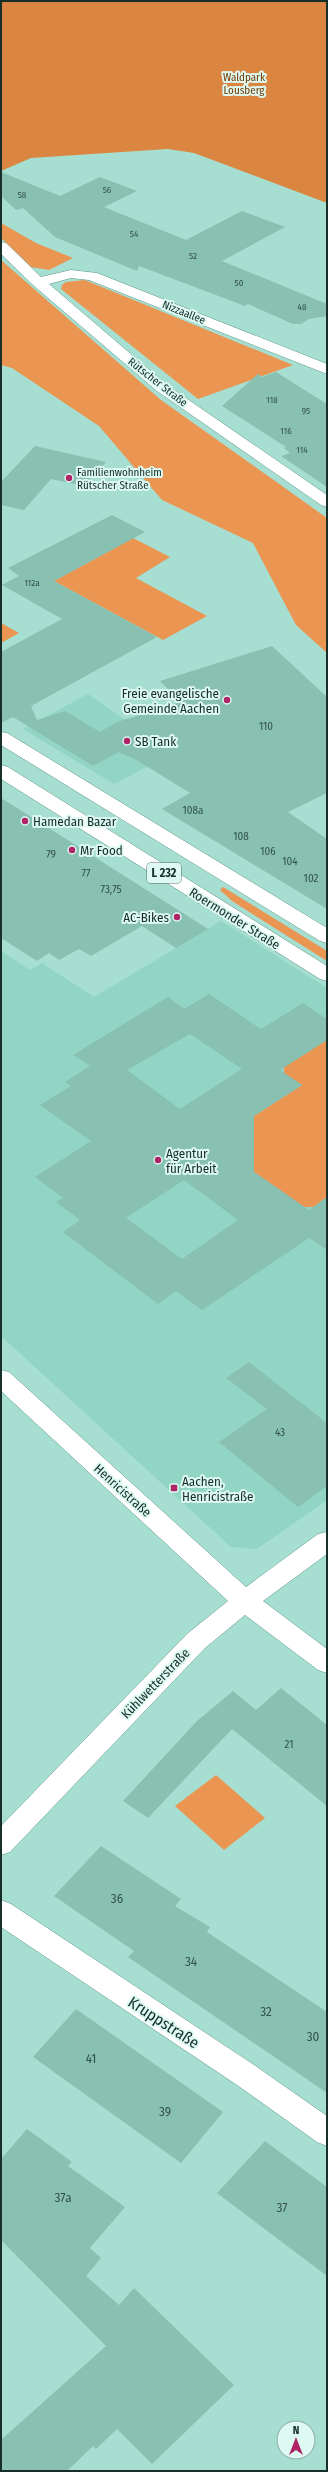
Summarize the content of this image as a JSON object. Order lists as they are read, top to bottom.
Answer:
{
  "streets": {
    "street": [
      "Nizzaallee",
      "Rütscher Straße",
      "L 232",
      "Roermonder Straße",
      "Henricistraße",
      "Kühlwetterstraße",
      "Kruppstraße"
    ]
  },
  "crossings": [
    ["Nizzaallee", "Rütscher Straße"],
    ["Henricistraße", "Kühlwetterstraße"]
  ],
  "parks": ["Waldpark Lousberg"],
  "places": {
    "other": [
      "Familienwohnheim Rütscher Straße",
      "Freie evangelische Gemeinde Aachen",
      "SB Tank",
      "Hamedan Bazar",
      "Mr Food",
      "AC-Bikes",
      "Agentur für Arbeit"
    ],
    "transit": ["Aachen, Henricistraße"]
  },
  "house_numbers": [
    "56",
    "58",
    "54",
    "52",
    "50",
    "48",
    "118",
    "95",
    "116",
    "114",
    "112a",
    "110",
    "108a",
    "108",
    "106",
    "79",
    "104",
    "77",
    "102",
    "73,75",
    "43",
    "21",
    "36",
    "34",
    "32",
    "30",
    "41",
    "39",
    "37a",
    "37"
  ],
  "north": "top"
}
